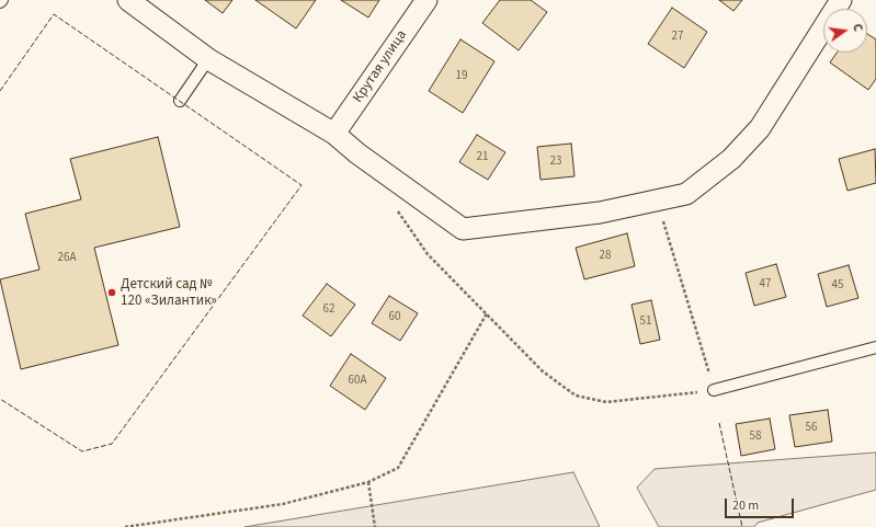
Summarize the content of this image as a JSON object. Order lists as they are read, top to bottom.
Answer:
{
  "streets": {
    "street": ["Крутая улица"]
  },
  "places": ["Детский сад № 120 «Зилантик»"],
  "house_numbers": [
    "27",
    "19",
    "21",
    "23",
    "28",
    "26А",
    "47",
    "45",
    "62",
    "60",
    "51",
    "60А",
    "56",
    "58"
  ],
  "scale_bar": "20 m",
  "north": "right"
}
